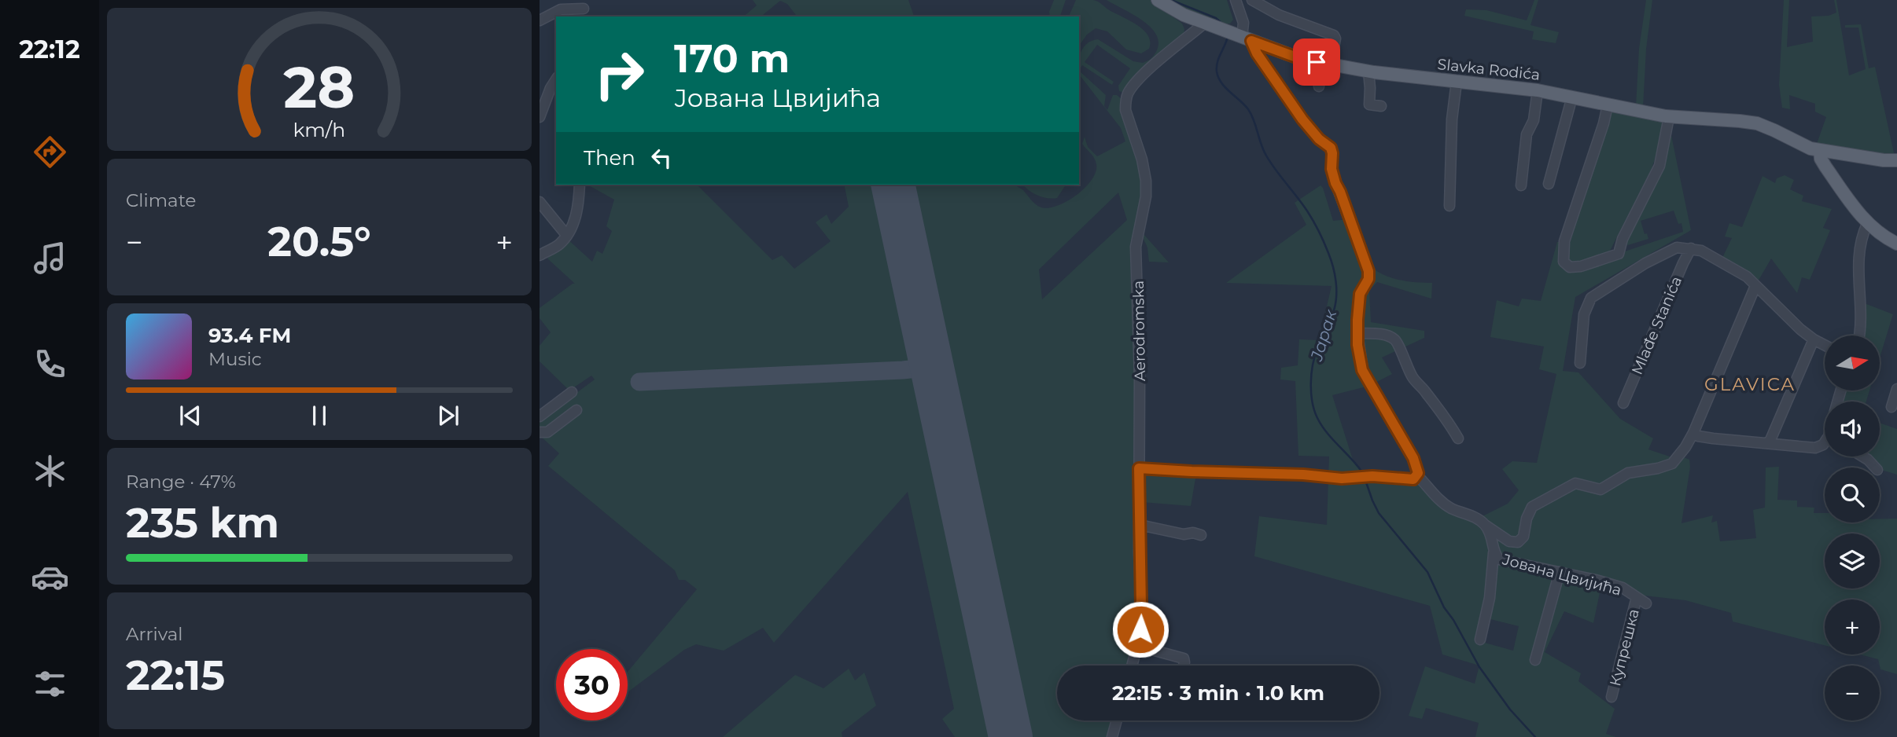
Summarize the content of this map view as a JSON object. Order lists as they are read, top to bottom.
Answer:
{
  "streets": {
    "main road": ["Slavka Rodića"],
    "street": [
      "Mlađe Stanića",
      "Aerodromska",
      "Јована Цвијића",
      "Купрешка"
    ]
  },
  "crossings": [
    ["Slavka Rodića", "Aerodromska"],
    ["Јована Цвијића", "Купрешка"]
  ],
  "districts": ["GLAVICA"],
  "water": ["Јарак"],
  "north": "right",
  "page": {
    "tabs": "22:12",
    "turn": ["170 m", "Јована Цвијића"],
    "then": "Then",
    "tile": [
      "Climate",
      ["Range · 47%", "235 km"],
      ["Arrival", "22:15"]
    ],
    "heat": ["−", "20.5°", "+"],
    "song": ["93.4 FM", "Music"],
    "map_buttons": ["+", "−"],
    "limit": "30",
    "trip": "22:15 · 3 min · 1.0 km",
    "gauge": ["28", "km/h"]
  }
}
